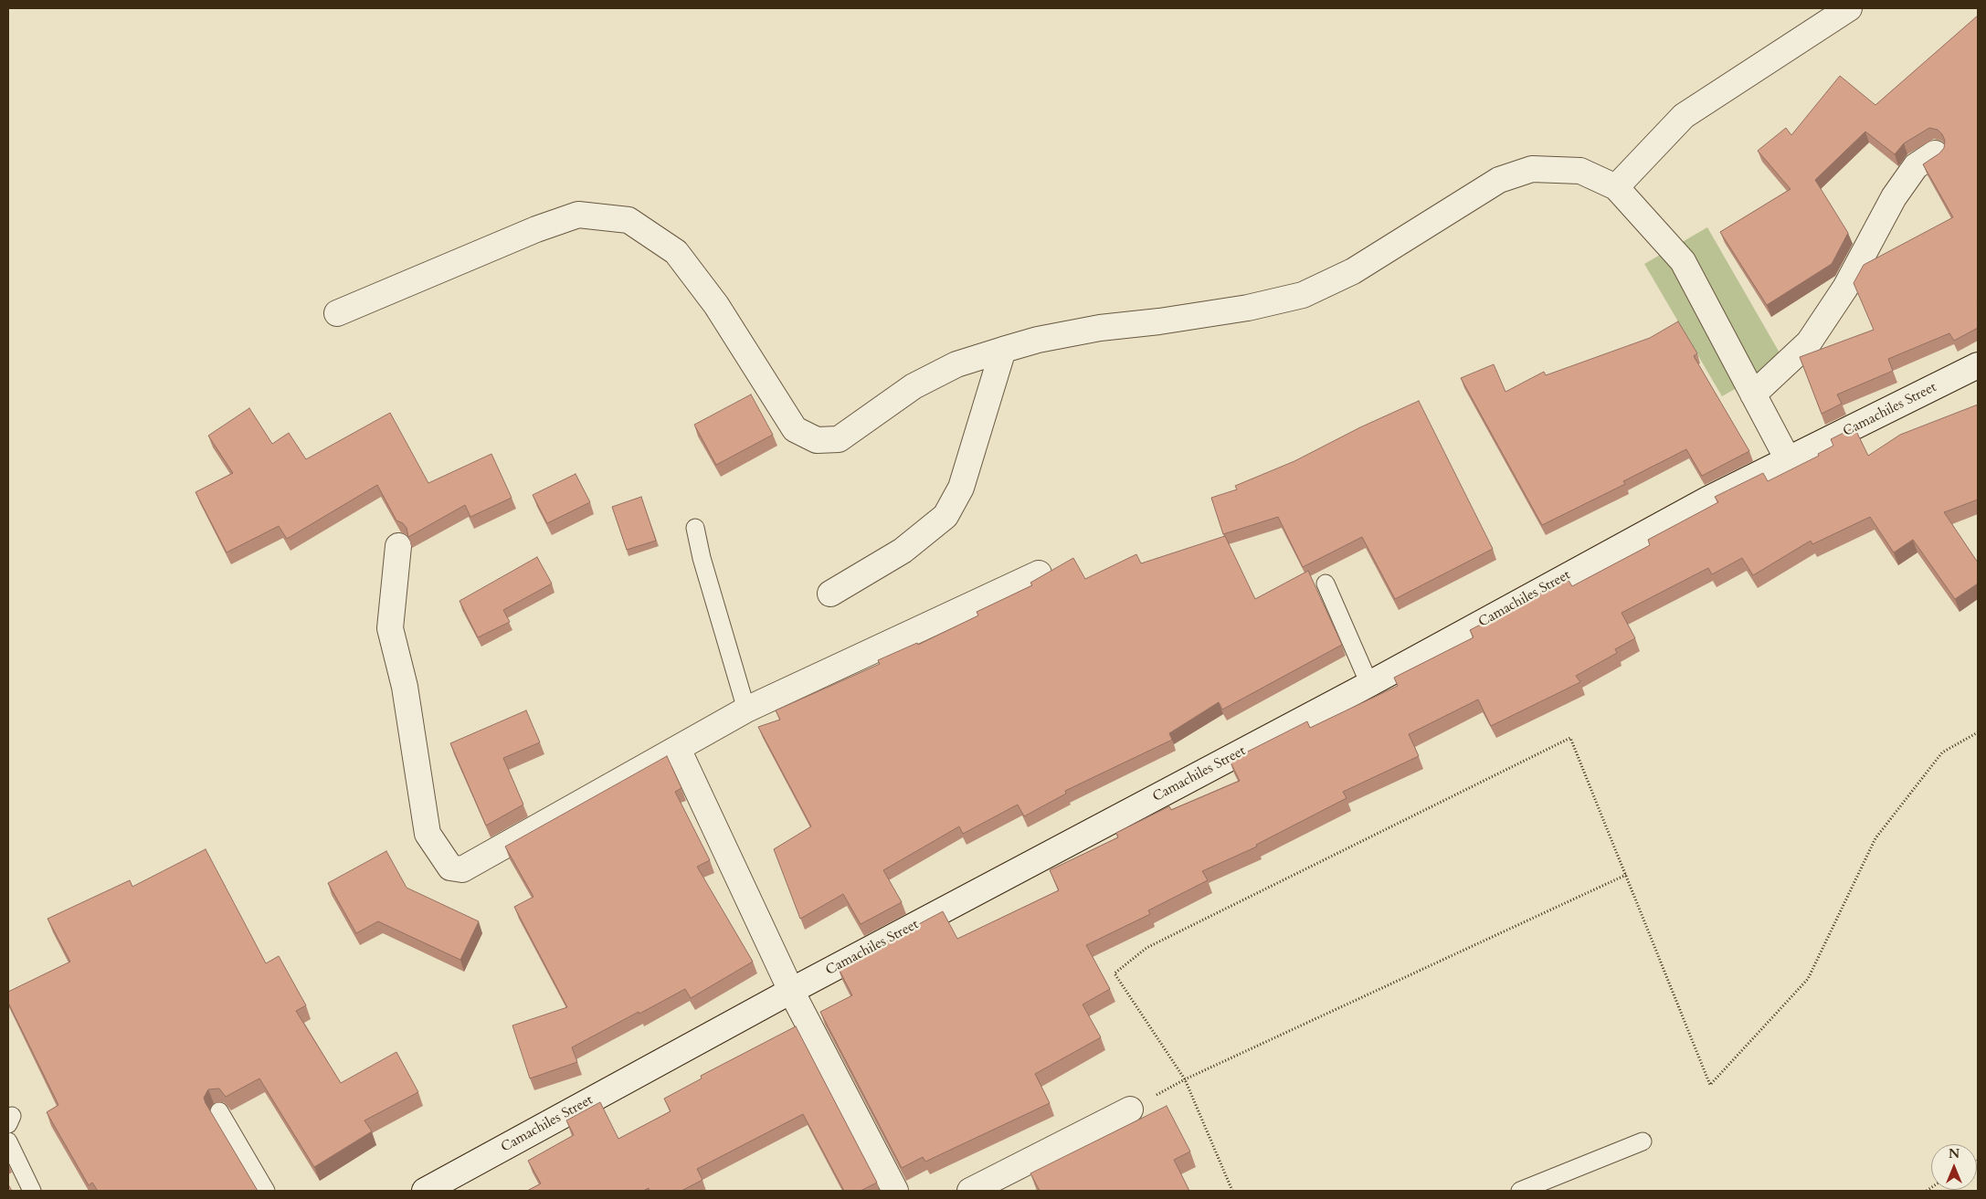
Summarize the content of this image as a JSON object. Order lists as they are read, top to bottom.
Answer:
{
  "streets": {
    "street": ["Camachiles Street"]
  },
  "north": "top"
}
